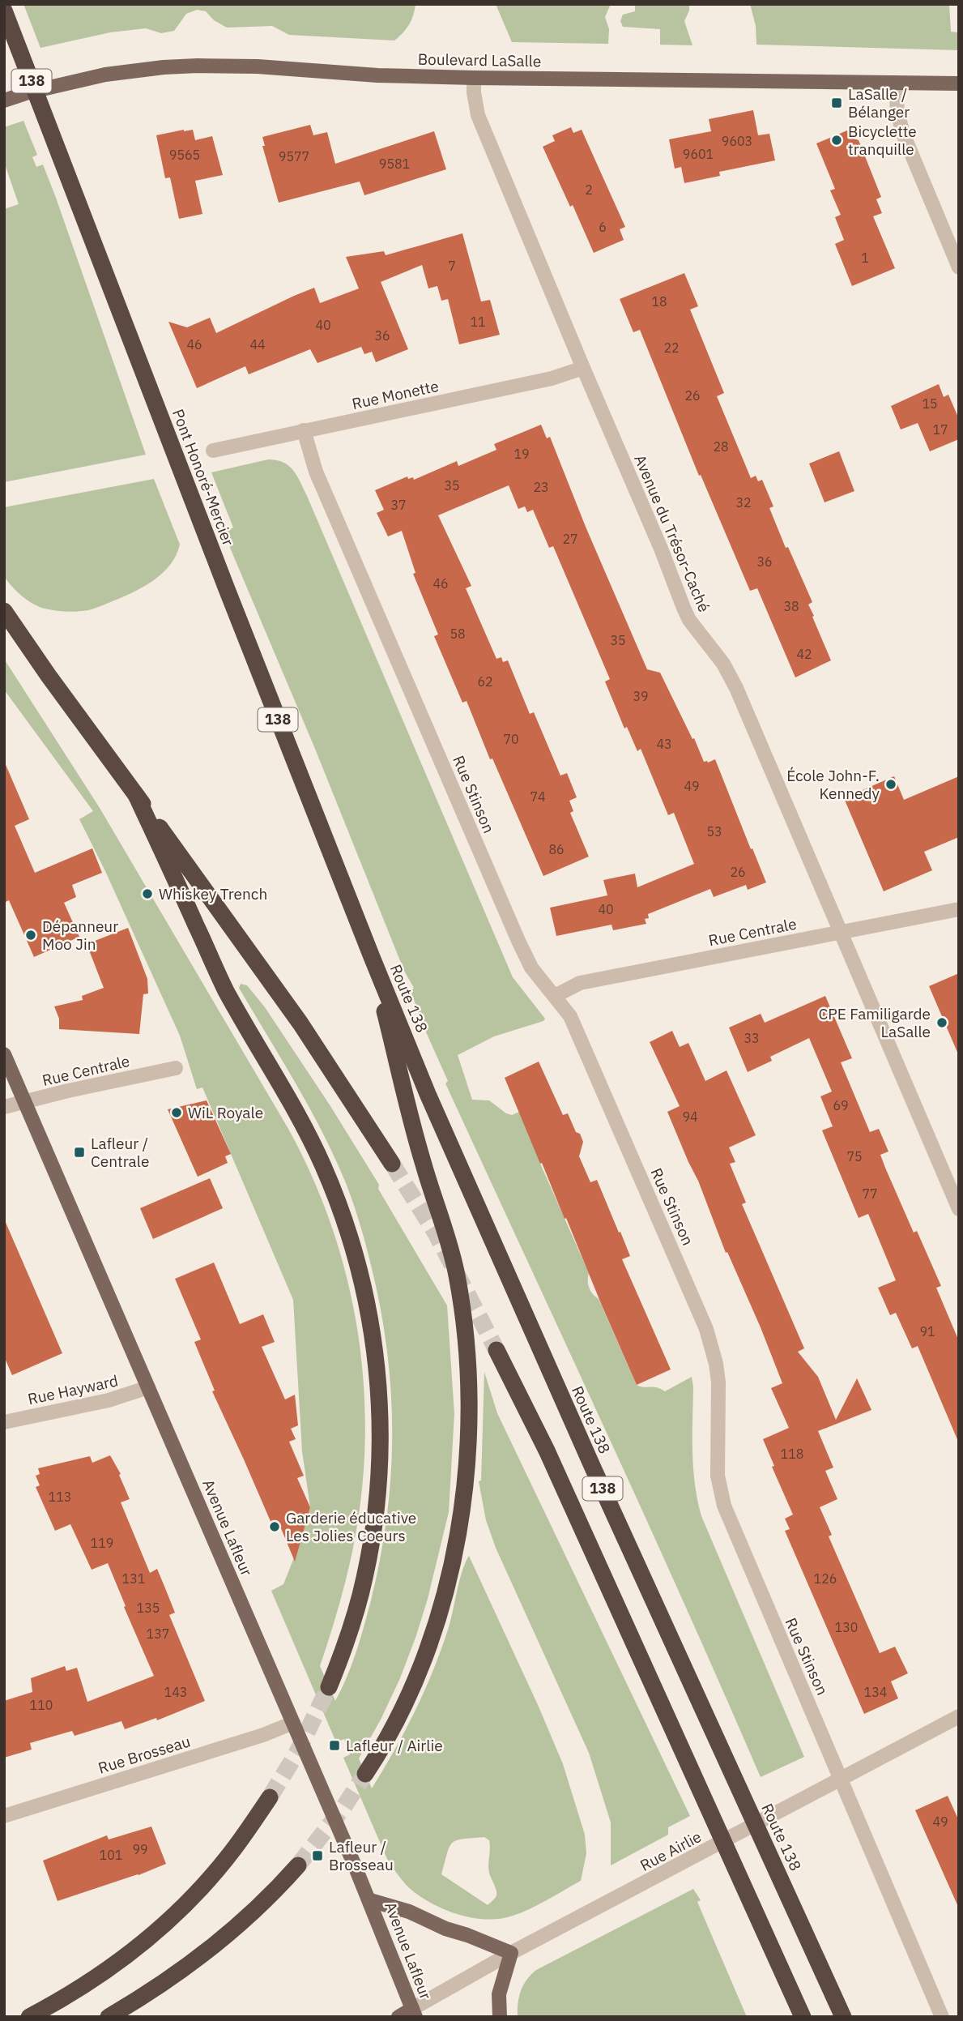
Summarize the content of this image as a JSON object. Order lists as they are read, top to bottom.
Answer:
{
  "streets": {
    "highway": ["138", "Pont Honoré-Mercier", "Route 138"],
    "main road": ["Boulevard LaSalle", "Avenue Lafleur", "Rue Airlie"],
    "street": [
      "Rue Monette",
      "Avenue du Trésor-Caché",
      "Rue Stinson",
      "Rue Centrale",
      "Rue Hayward",
      "Rue Brosseau"
    ]
  },
  "crossings": [
    ["Boulevard LaSalle", "Avenue du Trésor-Caché"],
    ["Rue Monette", "Avenue du Trésor-Caché"],
    ["Rue Monette", "Rue Stinson"],
    ["Pont Honoré-Mercier", "Route 138"],
    ["Avenue du Trésor-Caché", "Rue Centrale"],
    ["Rue Stinson", "Rue Centrale"],
    ["Rue Stinson", "Rue Airlie"],
    ["Rue Centrale", "Avenue Lafleur"],
    ["Rue Hayward", "Avenue Lafleur"],
    ["Avenue Lafleur", "Rue Brosseau"],
    ["Avenue Lafleur", "Rue Airlie"]
  ],
  "places": {
    "transit": [
      "LaSalle / Bélanger",
      "Lafleur / Centrale",
      "Lafleur / Airlie",
      "Lafleur / Brosseau"
    ],
    "other": [
      "Bicyclette tranquille",
      "École John-F. Kennedy",
      "Whiskey Trench",
      "Dépanneur Moo Jin",
      "CPE Familigarde LaSalle",
      "WiL Royale",
      "Garderie éducative Les Jolies Coeurs"
    ]
  },
  "house_numbers": [
    "9603",
    "9601",
    "9565",
    "9577",
    "9581",
    "2",
    "6",
    "1",
    "7",
    "18",
    "11",
    "40",
    "36",
    "46",
    "44",
    "22",
    "26",
    "15",
    "17",
    "28",
    "19",
    "35",
    "23",
    "32",
    "37",
    "27",
    "36",
    "46",
    "38",
    "58",
    "35",
    "42",
    "62",
    "39",
    "70",
    "43",
    "49",
    "74",
    "53",
    "86",
    "26",
    "40",
    "33",
    "69",
    "94",
    "75",
    "77",
    "91",
    "118",
    "113",
    "119",
    "131",
    "126",
    "135",
    "130",
    "137",
    "143",
    "134",
    "110",
    "49",
    "99",
    "101"
  ]
}
